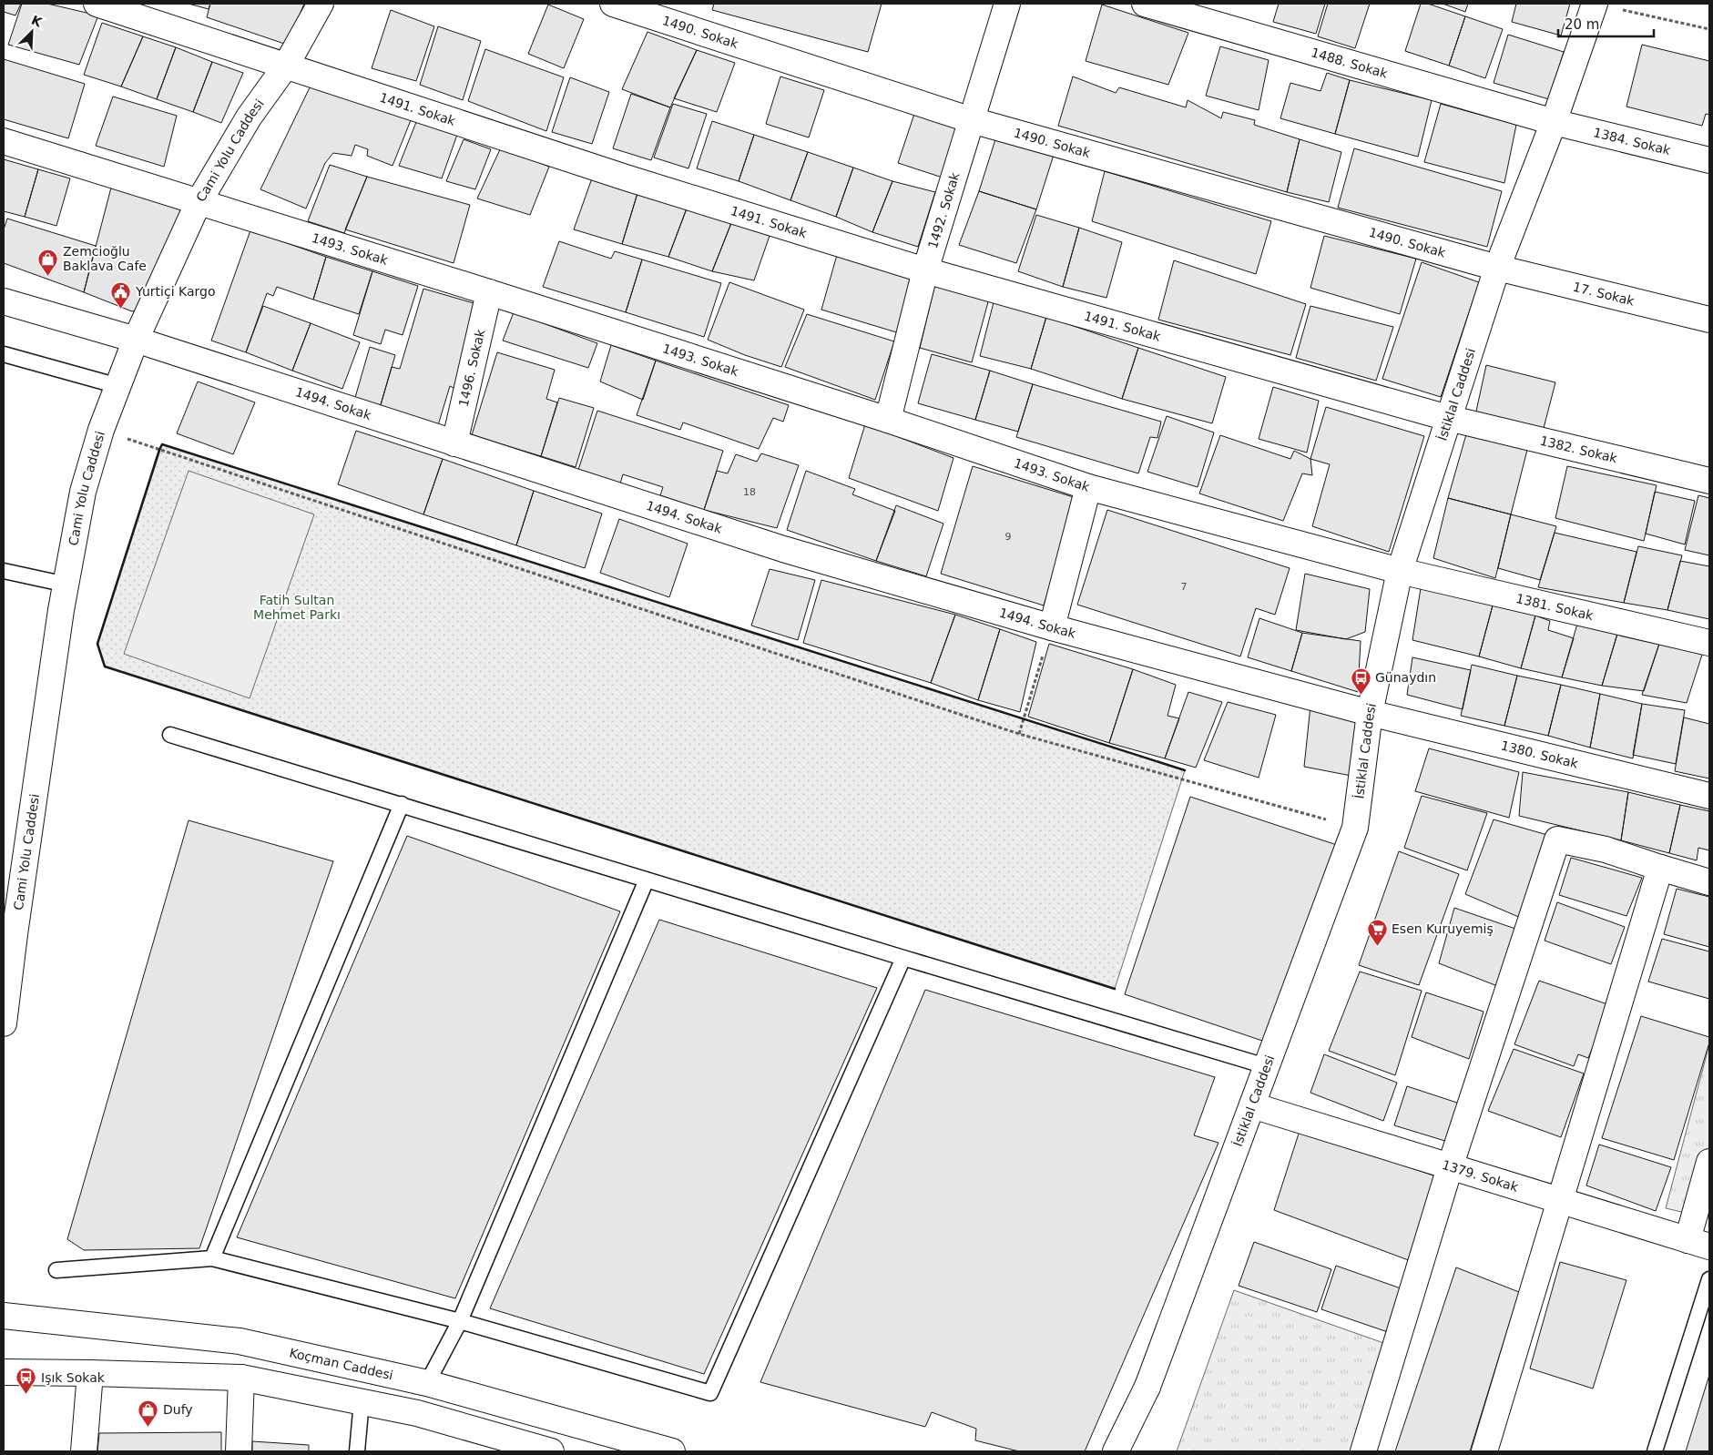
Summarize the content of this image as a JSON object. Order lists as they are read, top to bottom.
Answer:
{
  "streets": {
    "street": [
      "1490. Sokak",
      "1488. Sokak",
      "1491. Sokak",
      "1384. Sokak",
      "Cami Yolu Caddesi",
      "1492. Sokak",
      "1493. Sokak",
      "17. Sokak",
      "1496. Sokak",
      "İstiklal Caddesi",
      "1494. Sokak",
      "1382. Sokak",
      "1381. Sokak",
      "1380. Sokak",
      "1379. Sokak",
      "Koçman Caddesi"
    ]
  },
  "crossings": [
    ["1490. Sokak", "1492. Sokak"],
    ["1490. Sokak", "17. Sokak"],
    ["1490. Sokak", "İstiklal Caddesi"],
    ["1488. Sokak", "1384. Sokak"],
    ["1488. Sokak", "İstiklal Caddesi"],
    ["1491. Sokak", "Cami Yolu Caddesi"],
    ["1491. Sokak", "1492. Sokak"],
    ["1491. Sokak", "İstiklal Caddesi"],
    ["1491. Sokak", "1382. Sokak"],
    ["1384. Sokak", "İstiklal Caddesi"],
    ["Cami Yolu Caddesi", "1493. Sokak"],
    ["Cami Yolu Caddesi", "1494. Sokak"],
    ["1492. Sokak", "1493. Sokak"],
    ["1493. Sokak", "1496. Sokak"],
    ["1493. Sokak", "İstiklal Caddesi"],
    ["1493. Sokak", "1381. Sokak"],
    ["17. Sokak", "İstiklal Caddesi"],
    ["1496. Sokak", "1494. Sokak"],
    ["İstiklal Caddesi", "1494. Sokak"],
    ["İstiklal Caddesi", "1382. Sokak"],
    ["İstiklal Caddesi", "1381. Sokak"],
    ["İstiklal Caddesi", "1380. Sokak"],
    ["İstiklal Caddesi", "1379. Sokak"],
    ["1494. Sokak", "1380. Sokak"]
  ],
  "parks": ["Fatih Sultan Mehmet Parkı"],
  "places": {
    "shop": ["Zemcioğlu Baklava Cafe", "Dufy"],
    "public building": ["Yurtiçi Kargo"],
    "bus stop": ["Günaydın", "Işık Sokak"],
    "supermarket": ["Esen Kuruyemiş"]
  },
  "house_numbers": ["18", "9", "7"],
  "scale_bar": "20 m",
  "north": "top right"
}
